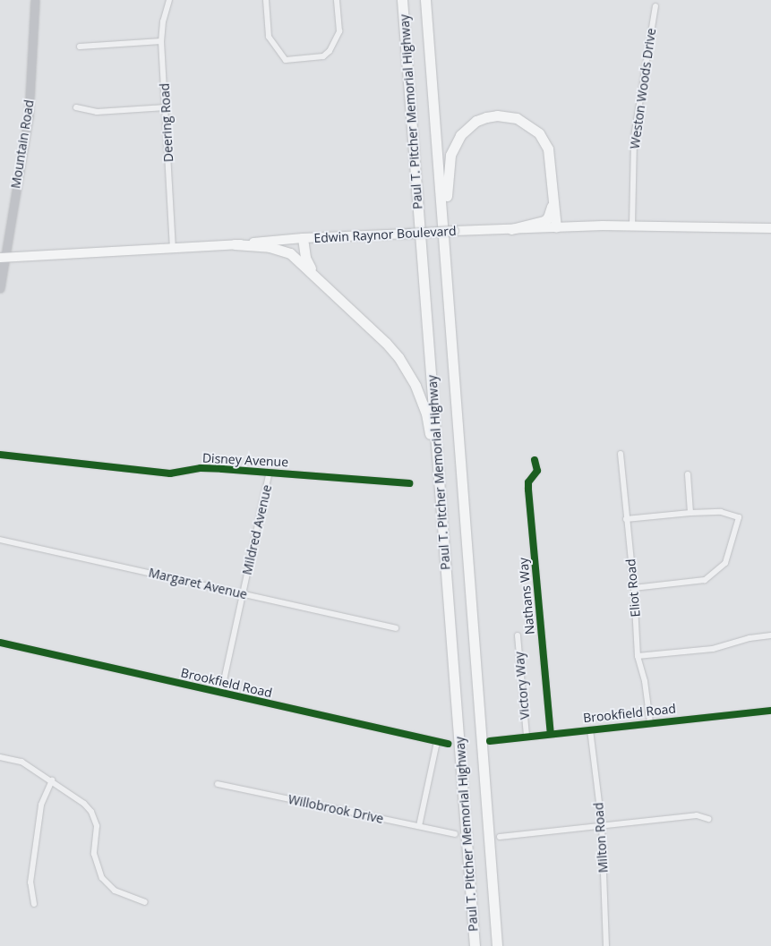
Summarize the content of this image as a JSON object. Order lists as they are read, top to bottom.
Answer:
{
  "streets": {
    "highway": ["Paul T. Pitcher Memorial Highway"],
    "main road": ["Mountain Road", "Edwin Raynor Boulevard"],
    "street": [
      "Weston Woods Drive",
      "Deering Road",
      "Disney Avenue",
      "Mildred Avenue",
      "Margaret Avenue",
      "Eliot Road",
      "Nathans Way",
      "Brookfield Road",
      "Victory Way",
      "Willobrook Drive",
      "Milton Road"
    ]
  },
  "crossings": [
    ["Weston Woods Drive", "Edwin Raynor Boulevard"],
    ["Deering Road", "Edwin Raynor Boulevard"],
    ["Mountain Road", "Edwin Raynor Boulevard"],
    ["Disney Avenue", "Mildred Avenue"],
    ["Mildred Avenue", "Margaret Avenue"],
    ["Mildred Avenue", "Brookfield Road"],
    ["Eliot Road", "Brookfield Road"],
    ["Nathans Way", "Brookfield Road"],
    ["Brookfield Road", "Victory Way"],
    ["Brookfield Road", "Milton Road"]
  ]
}
